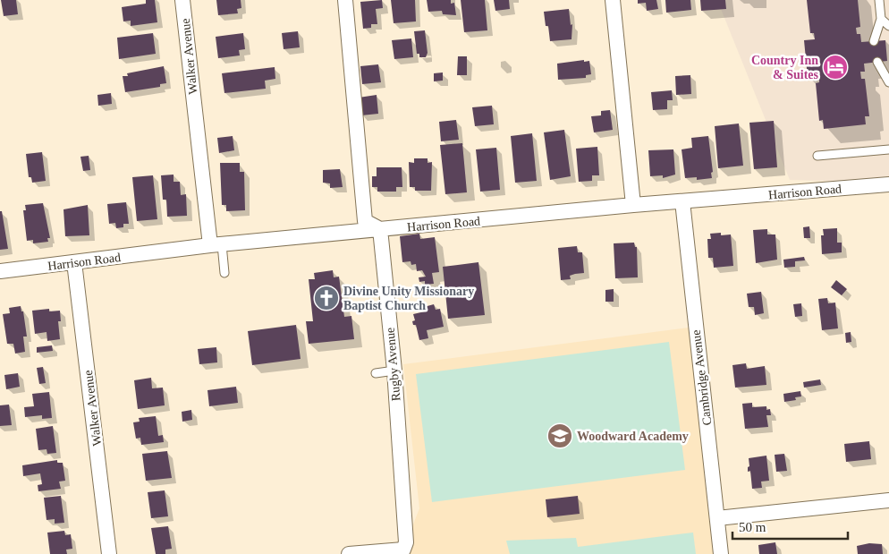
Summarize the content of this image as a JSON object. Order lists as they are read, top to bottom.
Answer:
{
  "streets": {
    "street": [
      "Walker Avenue",
      "Harrison Road",
      "Rugby Avenue",
      "Cambridge Avenue"
    ]
  },
  "crossings": [
    ["Walker Avenue", "Harrison Road"],
    ["Harrison Road", "Rugby Avenue"],
    ["Harrison Road", "Cambridge Avenue"]
  ],
  "places": {
    "hotel": ["Country Inn & Suites"],
    "church": ["Divine Unity Missionary Baptist Church"],
    "school or university": ["Woodward Academy"]
  },
  "scale_bar": "50 m"
}
